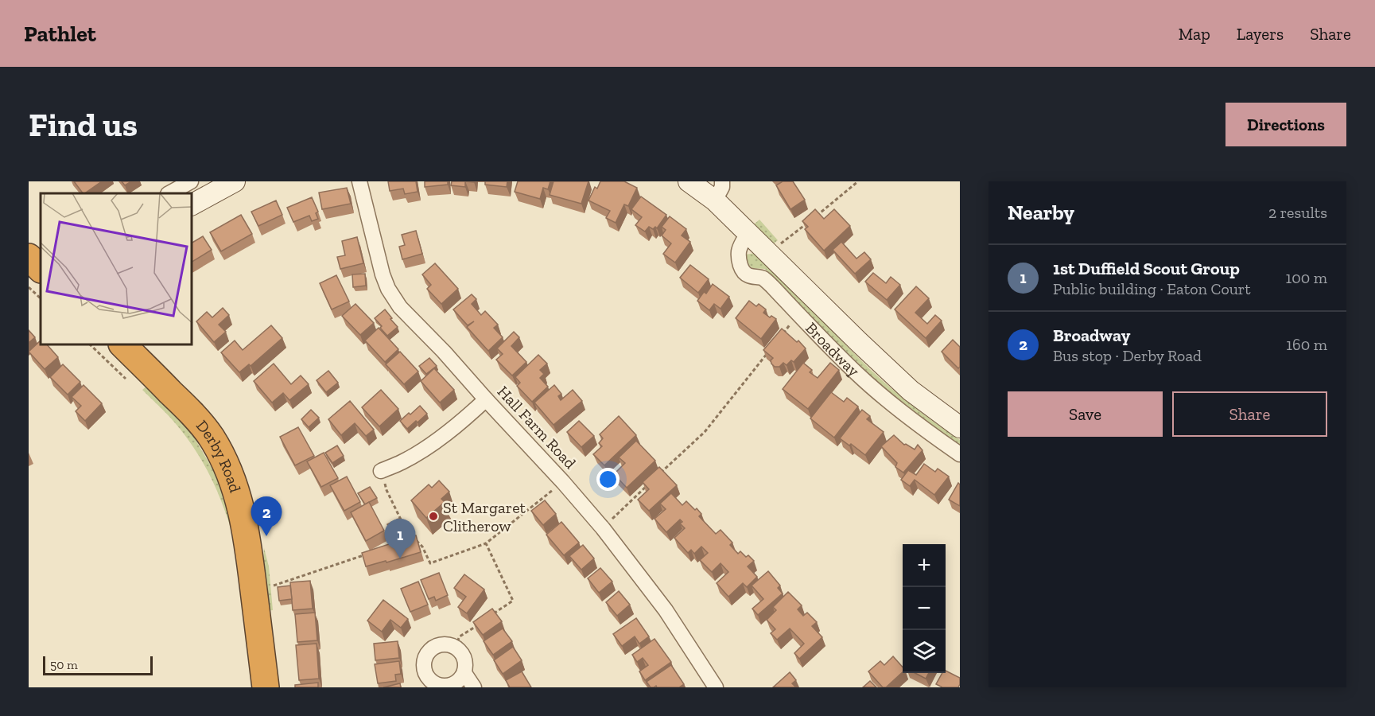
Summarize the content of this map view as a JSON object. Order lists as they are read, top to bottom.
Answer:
{
  "streets": {
    "highway": ["Derby Road"],
    "main road": ["Broadway"],
    "street": ["Hall Farm Road"]
  },
  "places": ["St Margaret Clitherow"],
  "scale_bar": "50 m",
  "page": {
    "header": "Pathlet",
    "nav": ["Map", "Layers", "Share"],
    "buttons": [
      "Directions",
      ["Save", "Share"]
    ],
    "title": "Find us",
    "heading": ["Nearby", "2 results"],
    "list": [
      {
        "mark": "1",
        "name": "1st Duffield Scout Group",
        "note": "Public building · Eaton Court",
        "value": "100 m"
      },
      {
        "mark": "2",
        "name": "Broadway",
        "note": "Bus stop · Derby Road",
        "value": "160 m"
      }
    ],
    "pins": ["2", "1"],
    "map_buttons": ["+", "−"],
    "scale": "50 m"
  }
}
